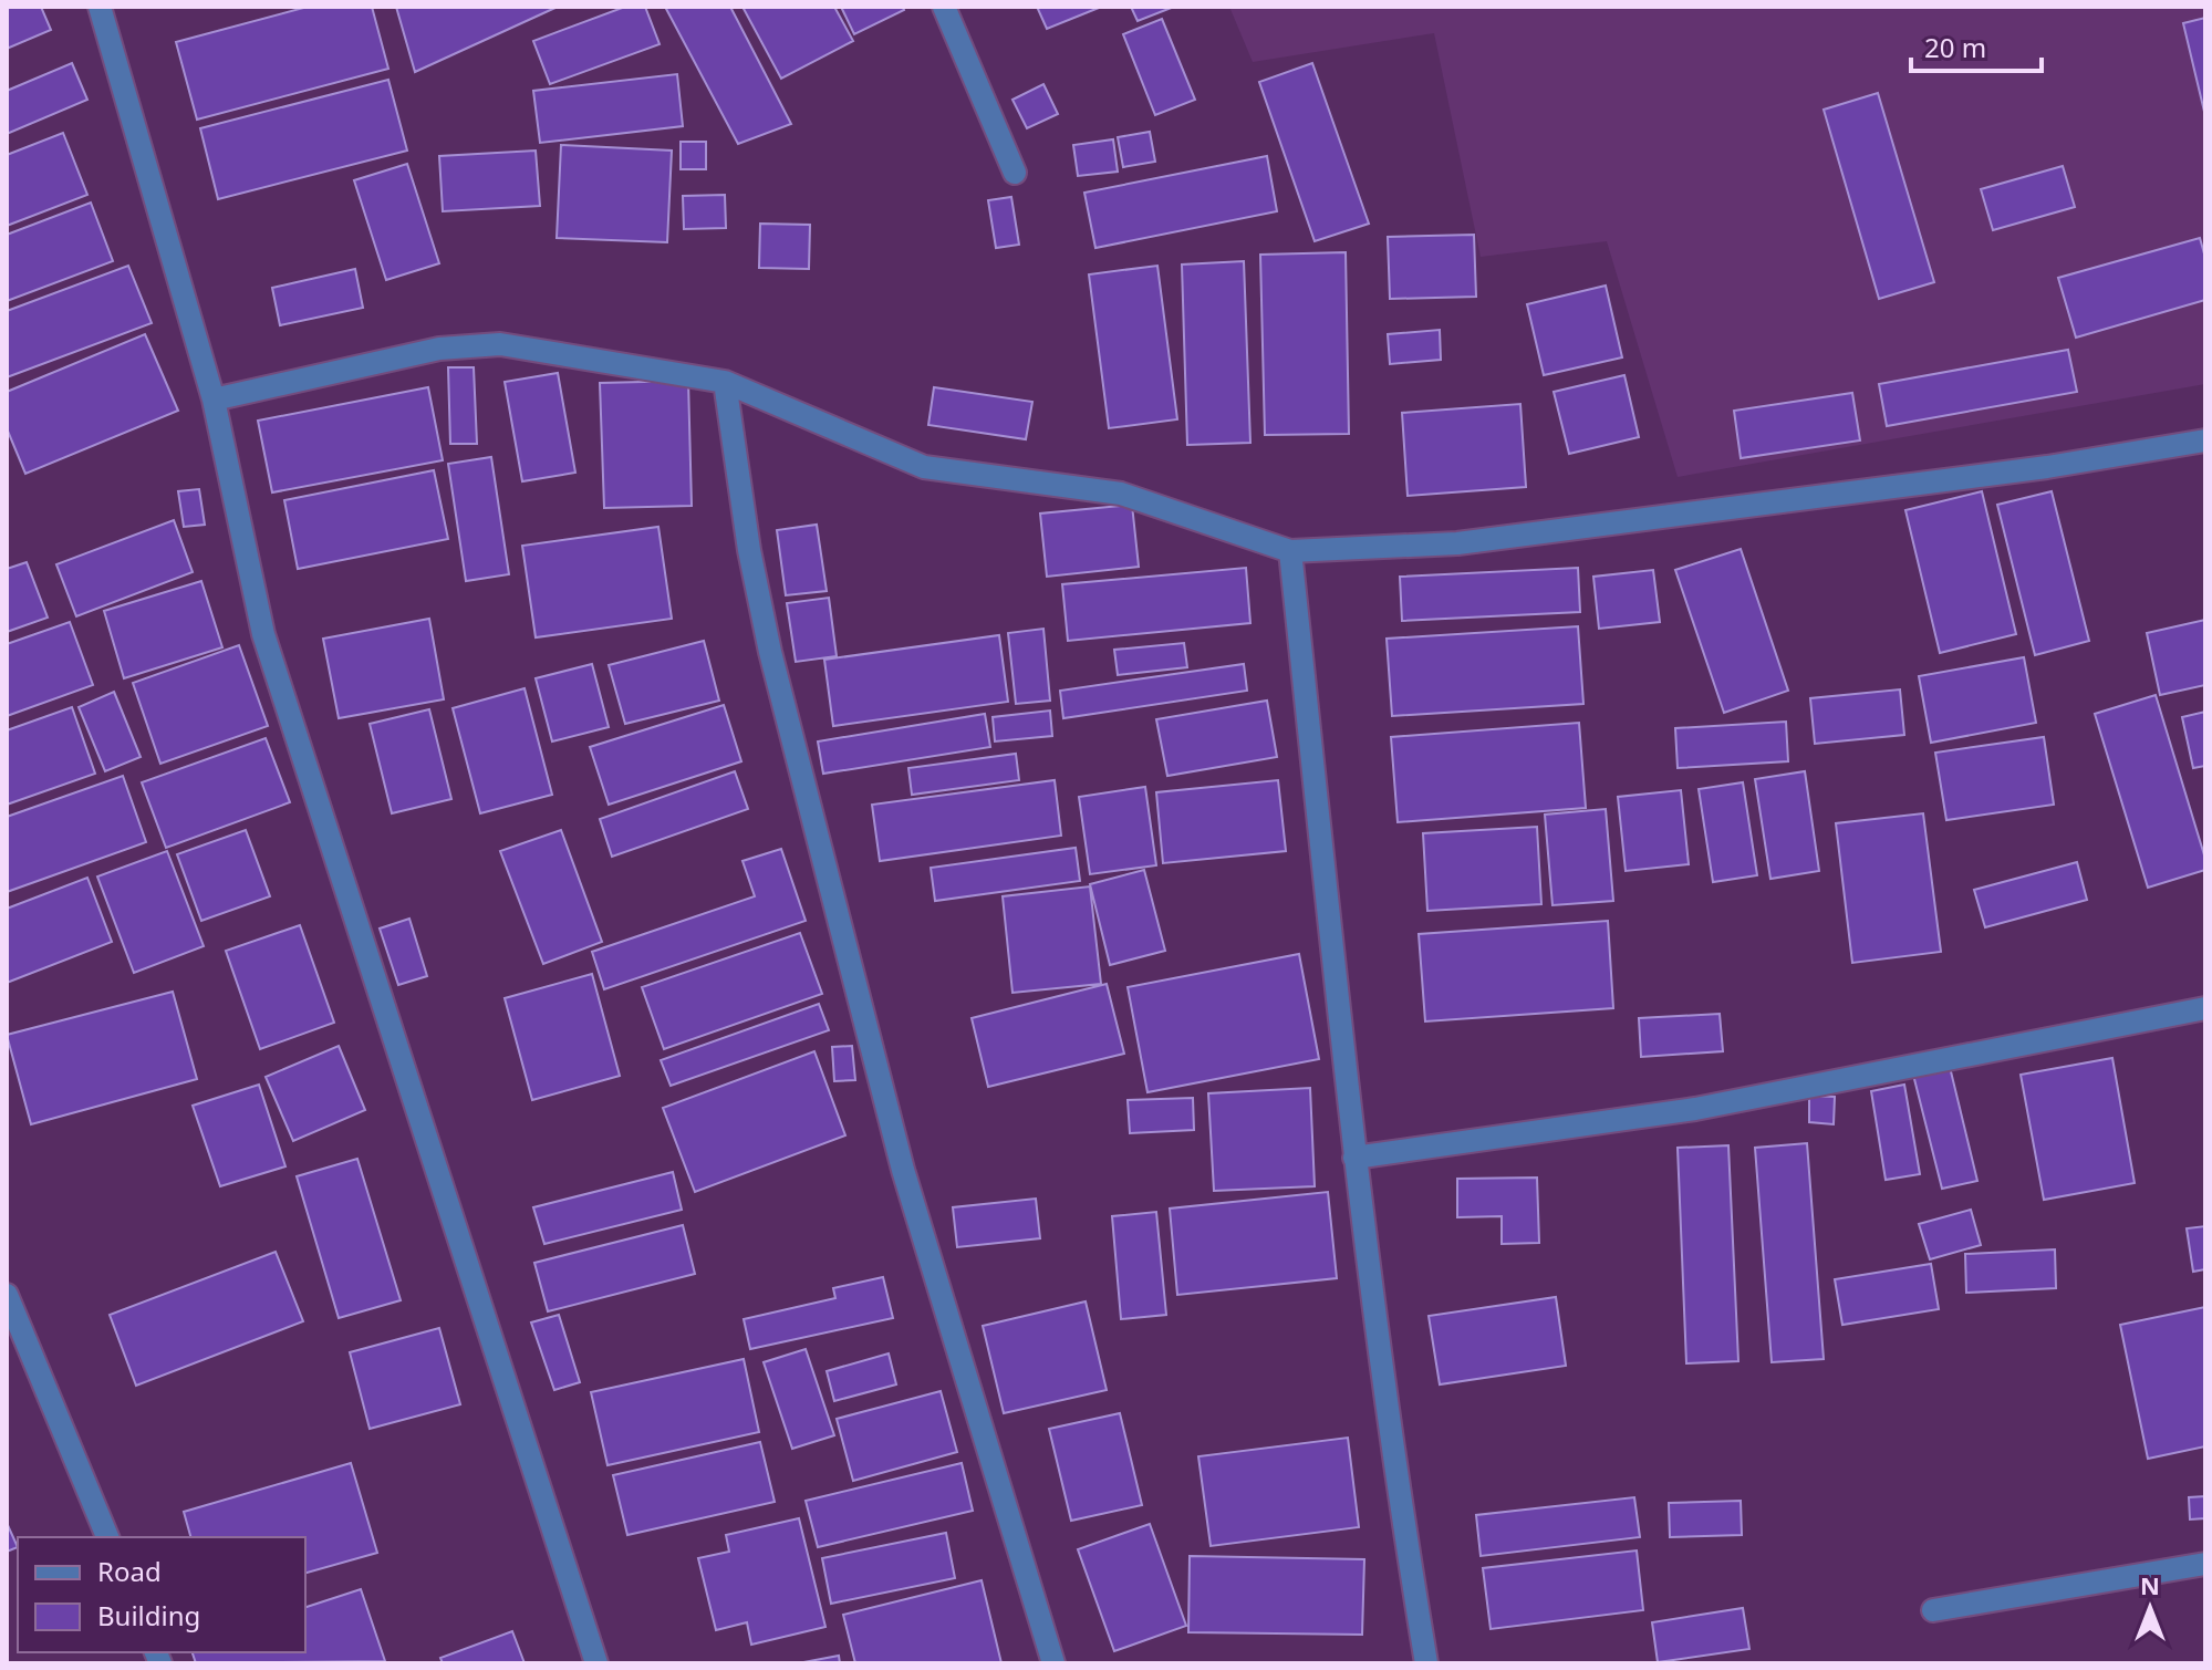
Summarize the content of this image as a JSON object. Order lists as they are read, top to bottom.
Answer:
{
  "legend": ["Road", "Building"],
  "scale_bar": "20 m",
  "north": "top"
}
